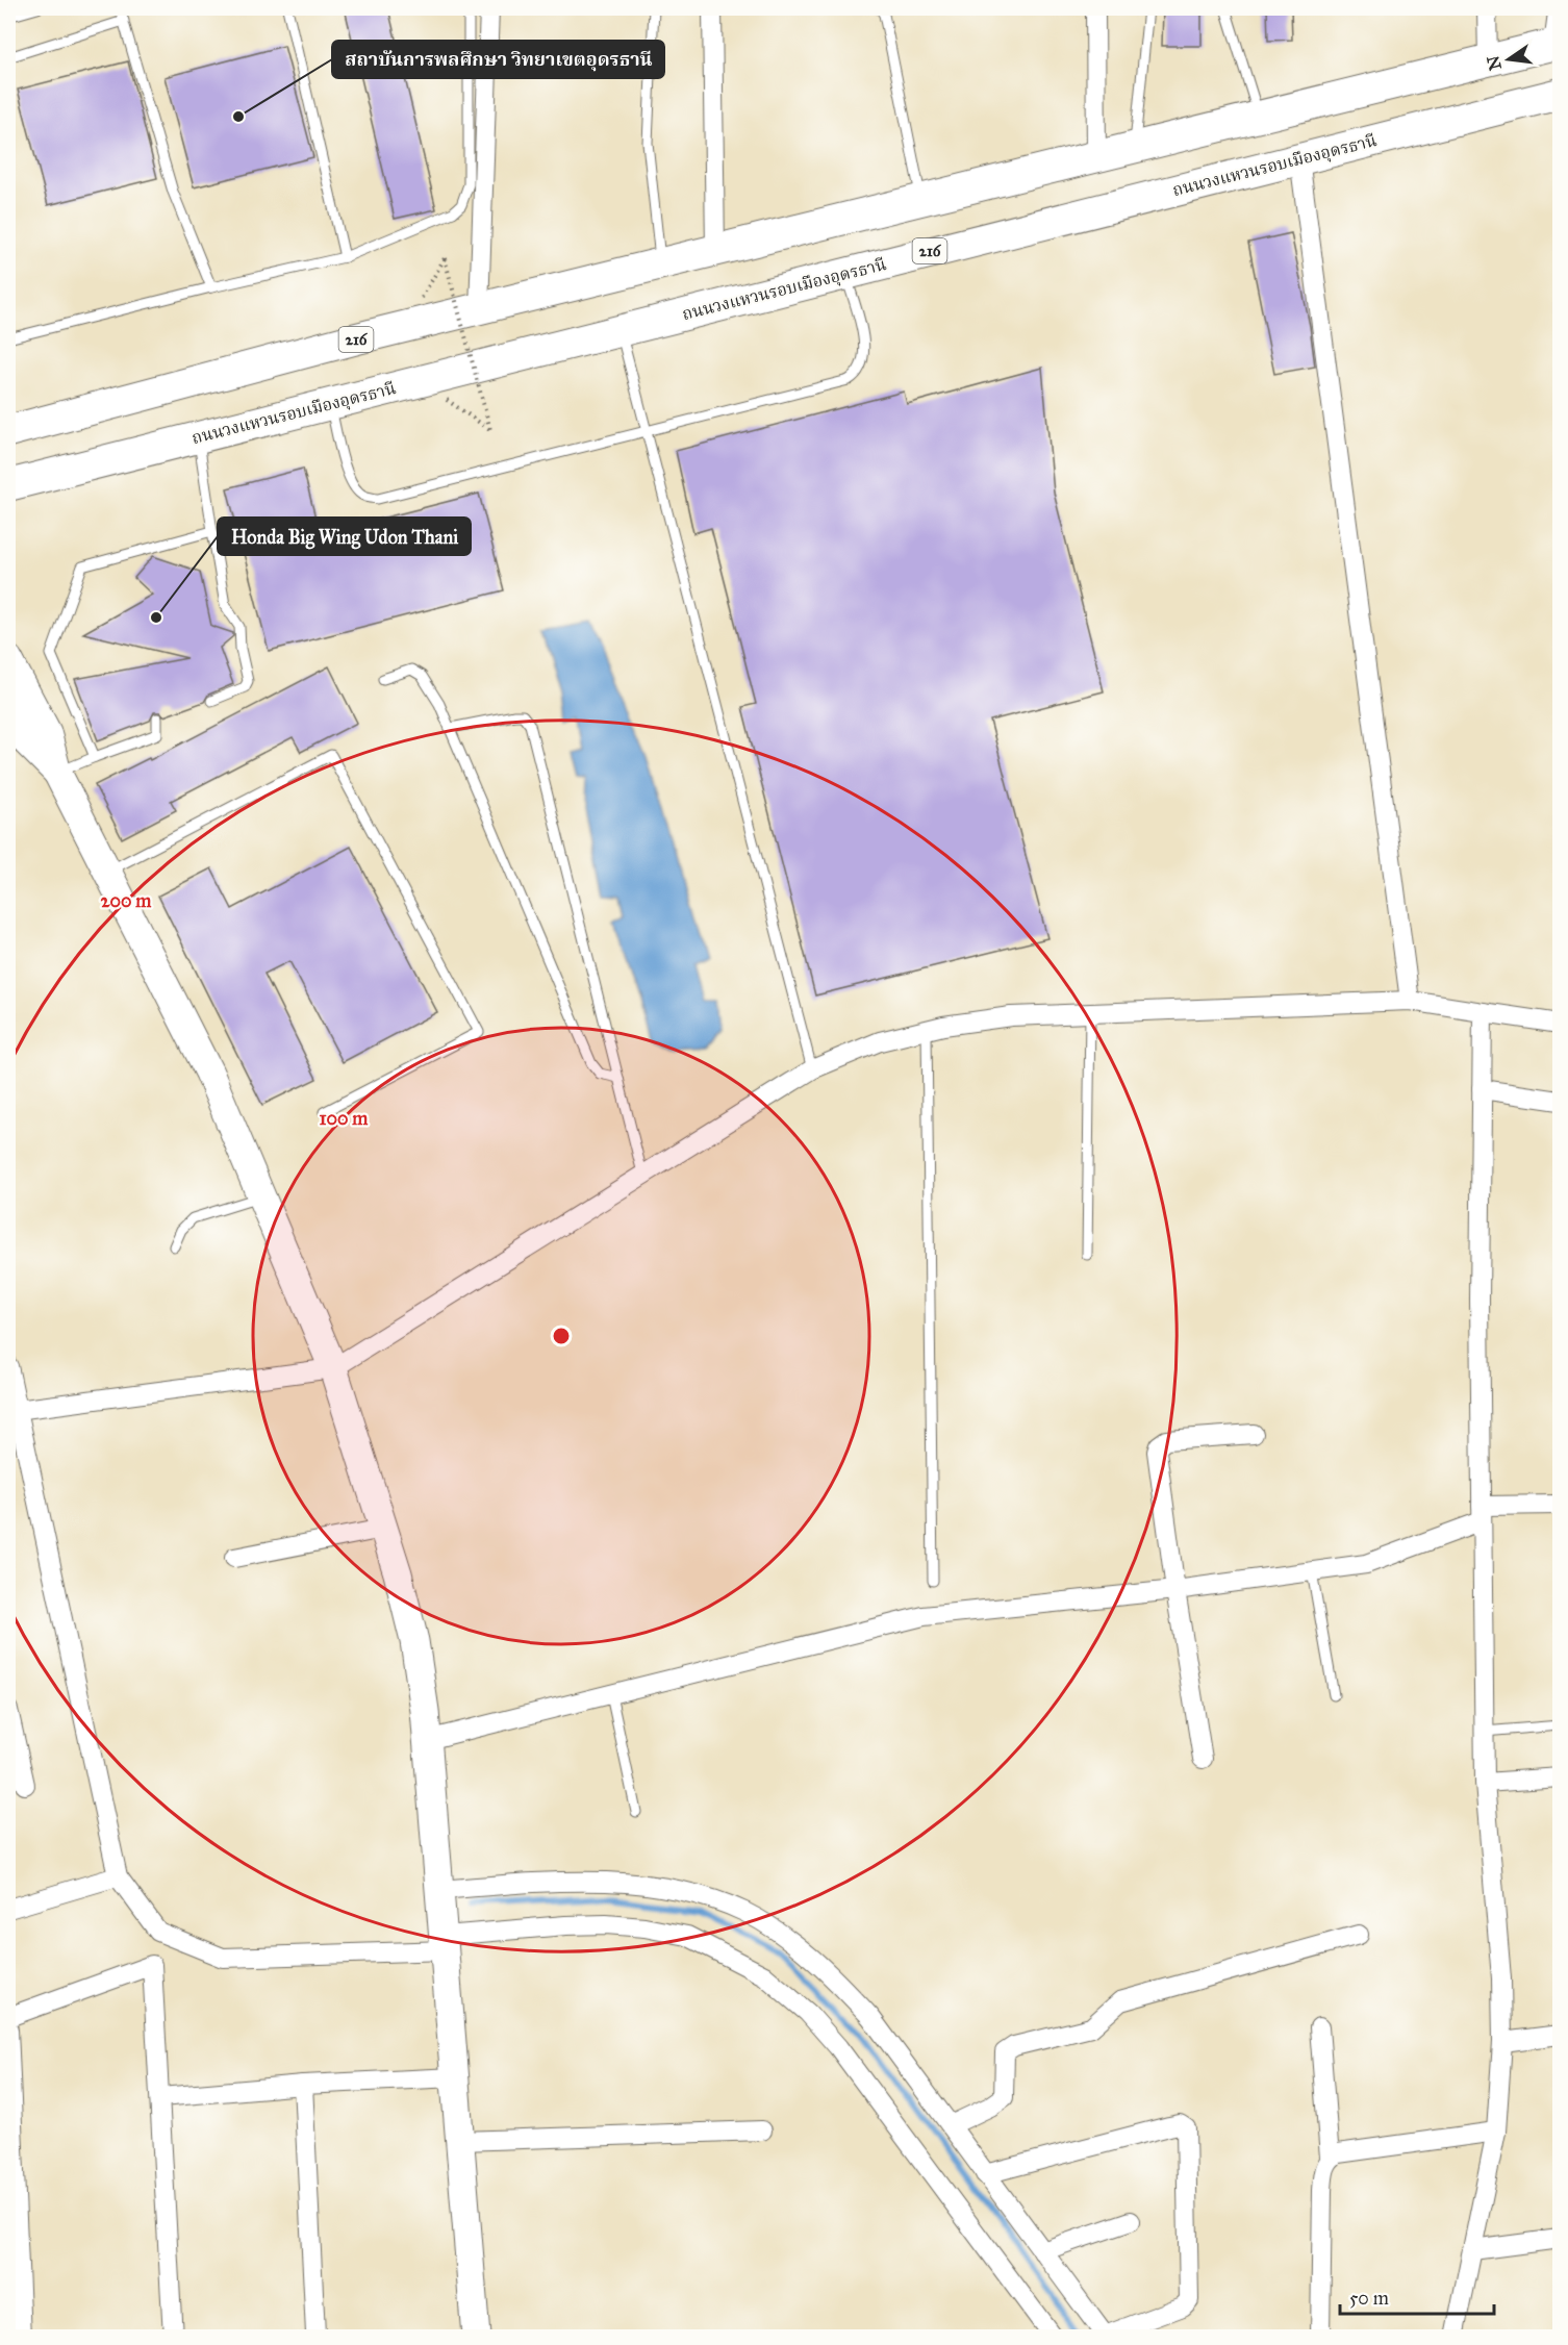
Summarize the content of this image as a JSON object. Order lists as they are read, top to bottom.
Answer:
{
  "streets": {
    "main road": ["ถนนวงแหวนรอบเมืองอุดรธานี", "216"]
  },
  "places": ["สถาบันการพลศึกษา วิทยาเขตอุดรธานี", "Honda Big Wing Udon Thani"],
  "scale_bar": "50 m",
  "north": "left",
  "rings": ["200 m", "100 m"]
}
